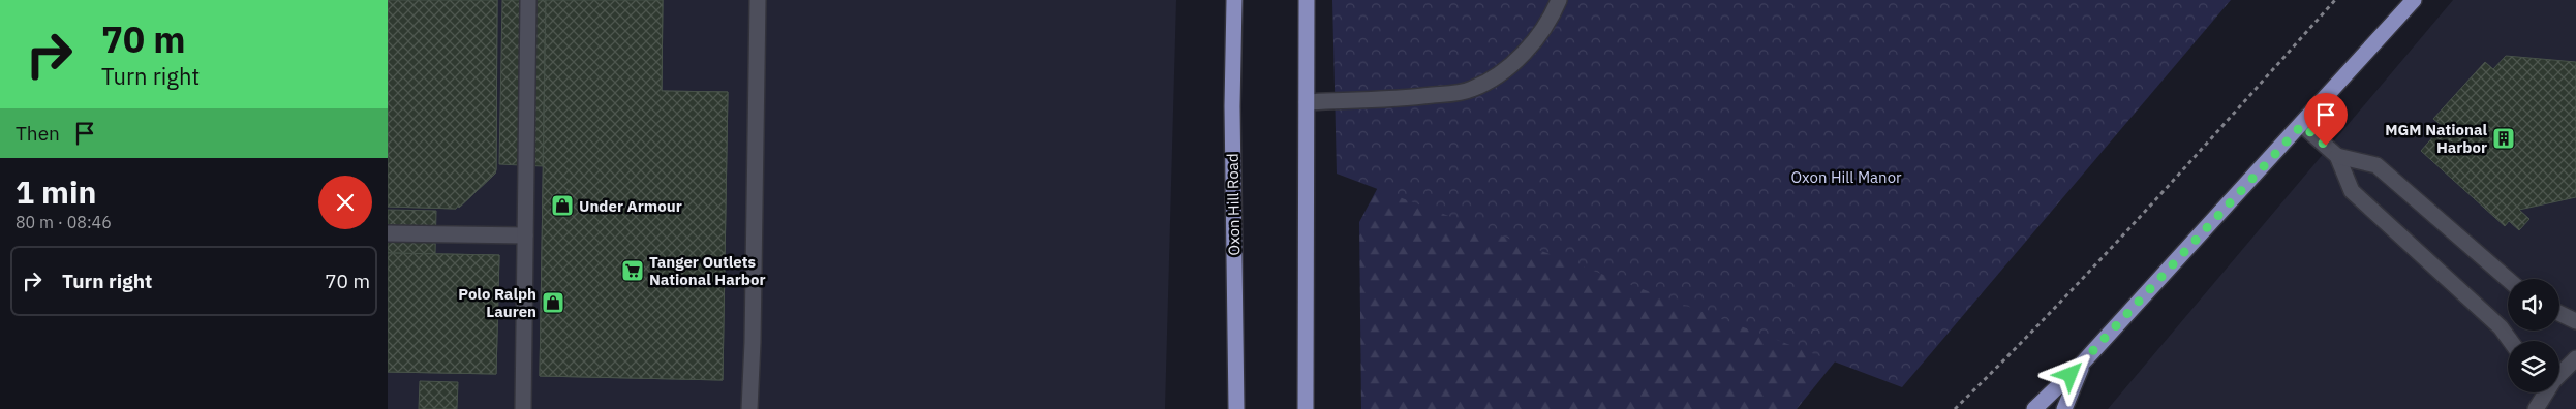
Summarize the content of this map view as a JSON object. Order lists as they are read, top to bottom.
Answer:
{
  "streets": {
    "main road": ["Oxon Hill Road"]
  },
  "parks": ["Oxon Hill Manor"],
  "places": {
    "building": ["MGM National Harbor"],
    "shop": ["Under Armour", "Polo Ralph Lauren"],
    "supermarket": ["Tanger Outlets National Harbor"]
  },
  "page": {
    "turn": ["70 m", "Turn right"],
    "then": "Then",
    "heading": ["1 min", "80 m · 08:46"],
    "list": [
      {
        "name": "Turn right",
        "value": "70 m"
      }
    ]
  }
}
